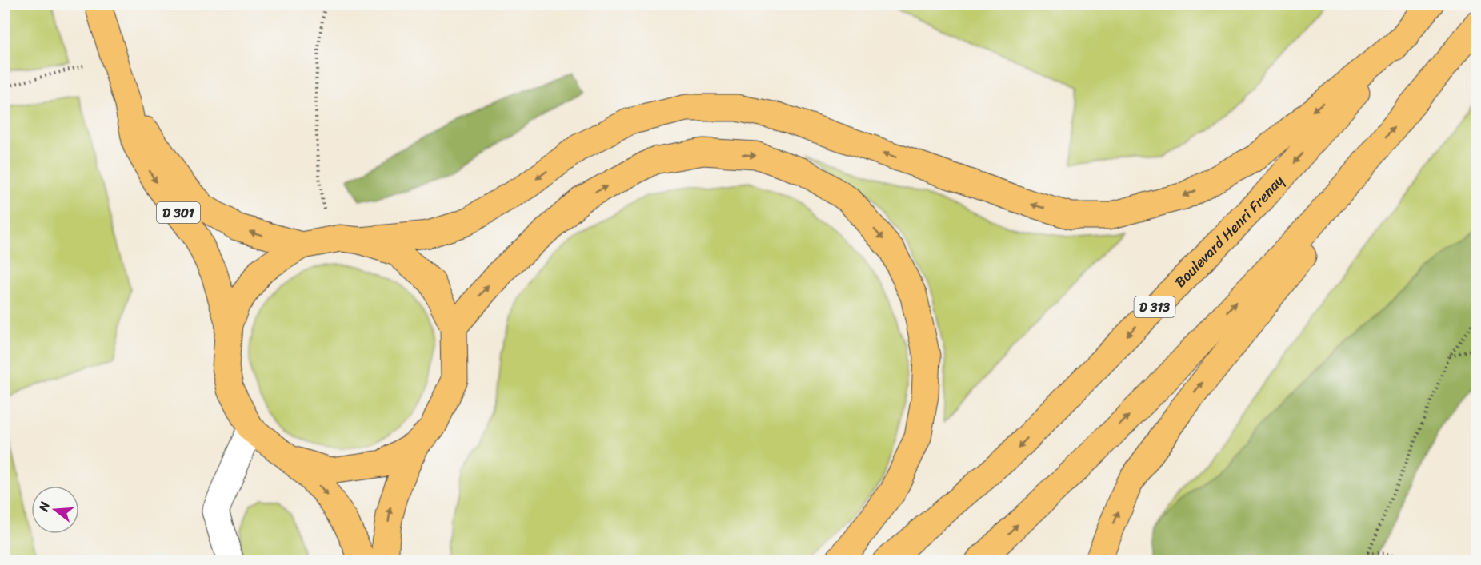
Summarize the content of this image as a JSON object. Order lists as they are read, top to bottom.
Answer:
{
  "streets": {
    "main road": ["D 301", "Boulevard Henri Frenay", "D 313"]
  },
  "north": "left"
}
